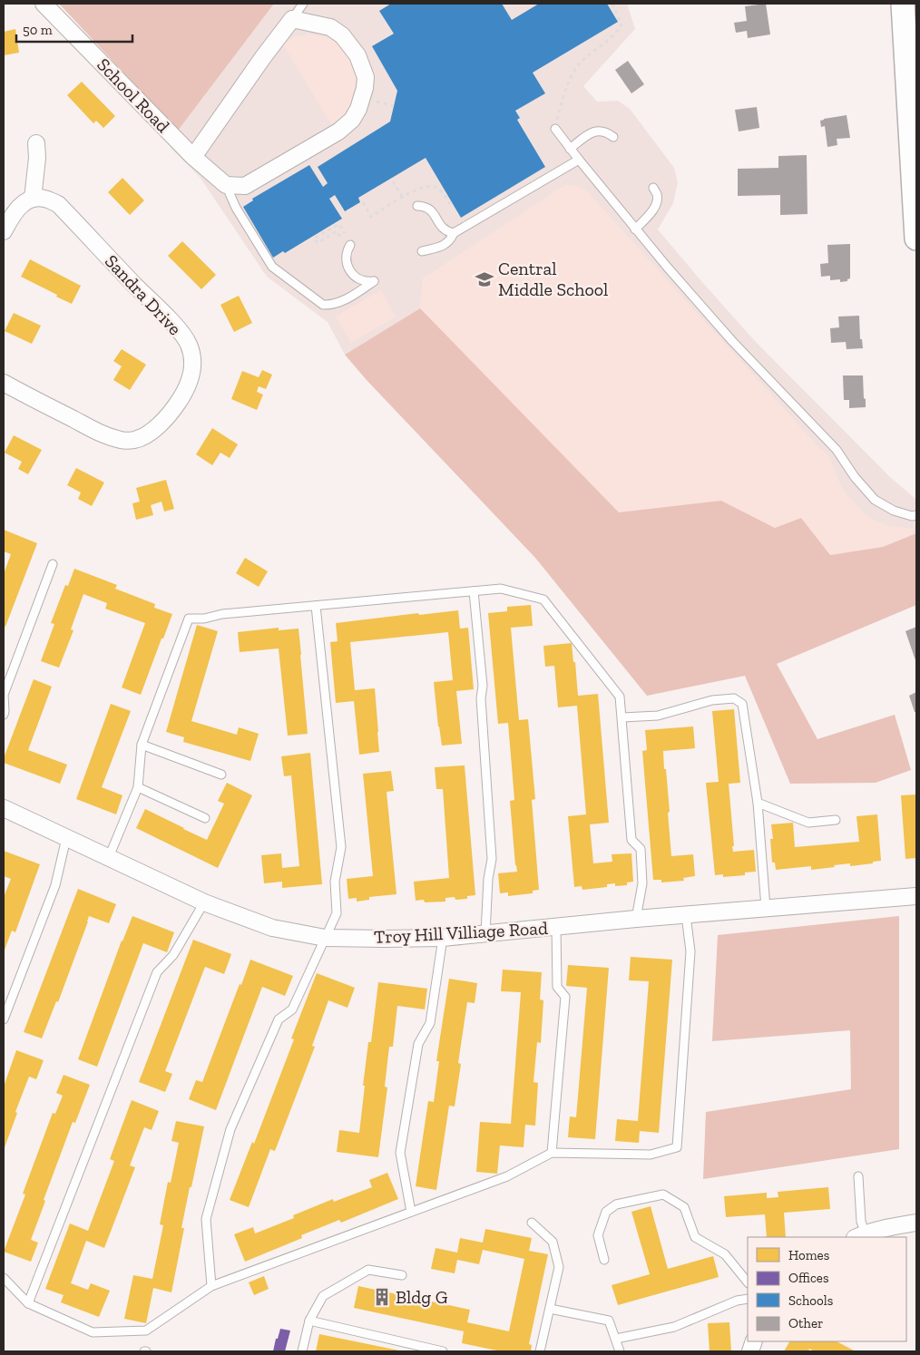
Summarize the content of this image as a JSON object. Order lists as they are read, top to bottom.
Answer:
{
  "streets": {
    "street": ["School Road", "Sandra Drive", "Troy Hill Villiage Road"]
  },
  "places": {
    "school or university": ["Central Middle School"],
    "building": ["Bldg G"]
  },
  "legend": [
    "Homes",
    "Offices",
    "Schools",
    "Other"
  ],
  "scale_bar": "50 m"
}
